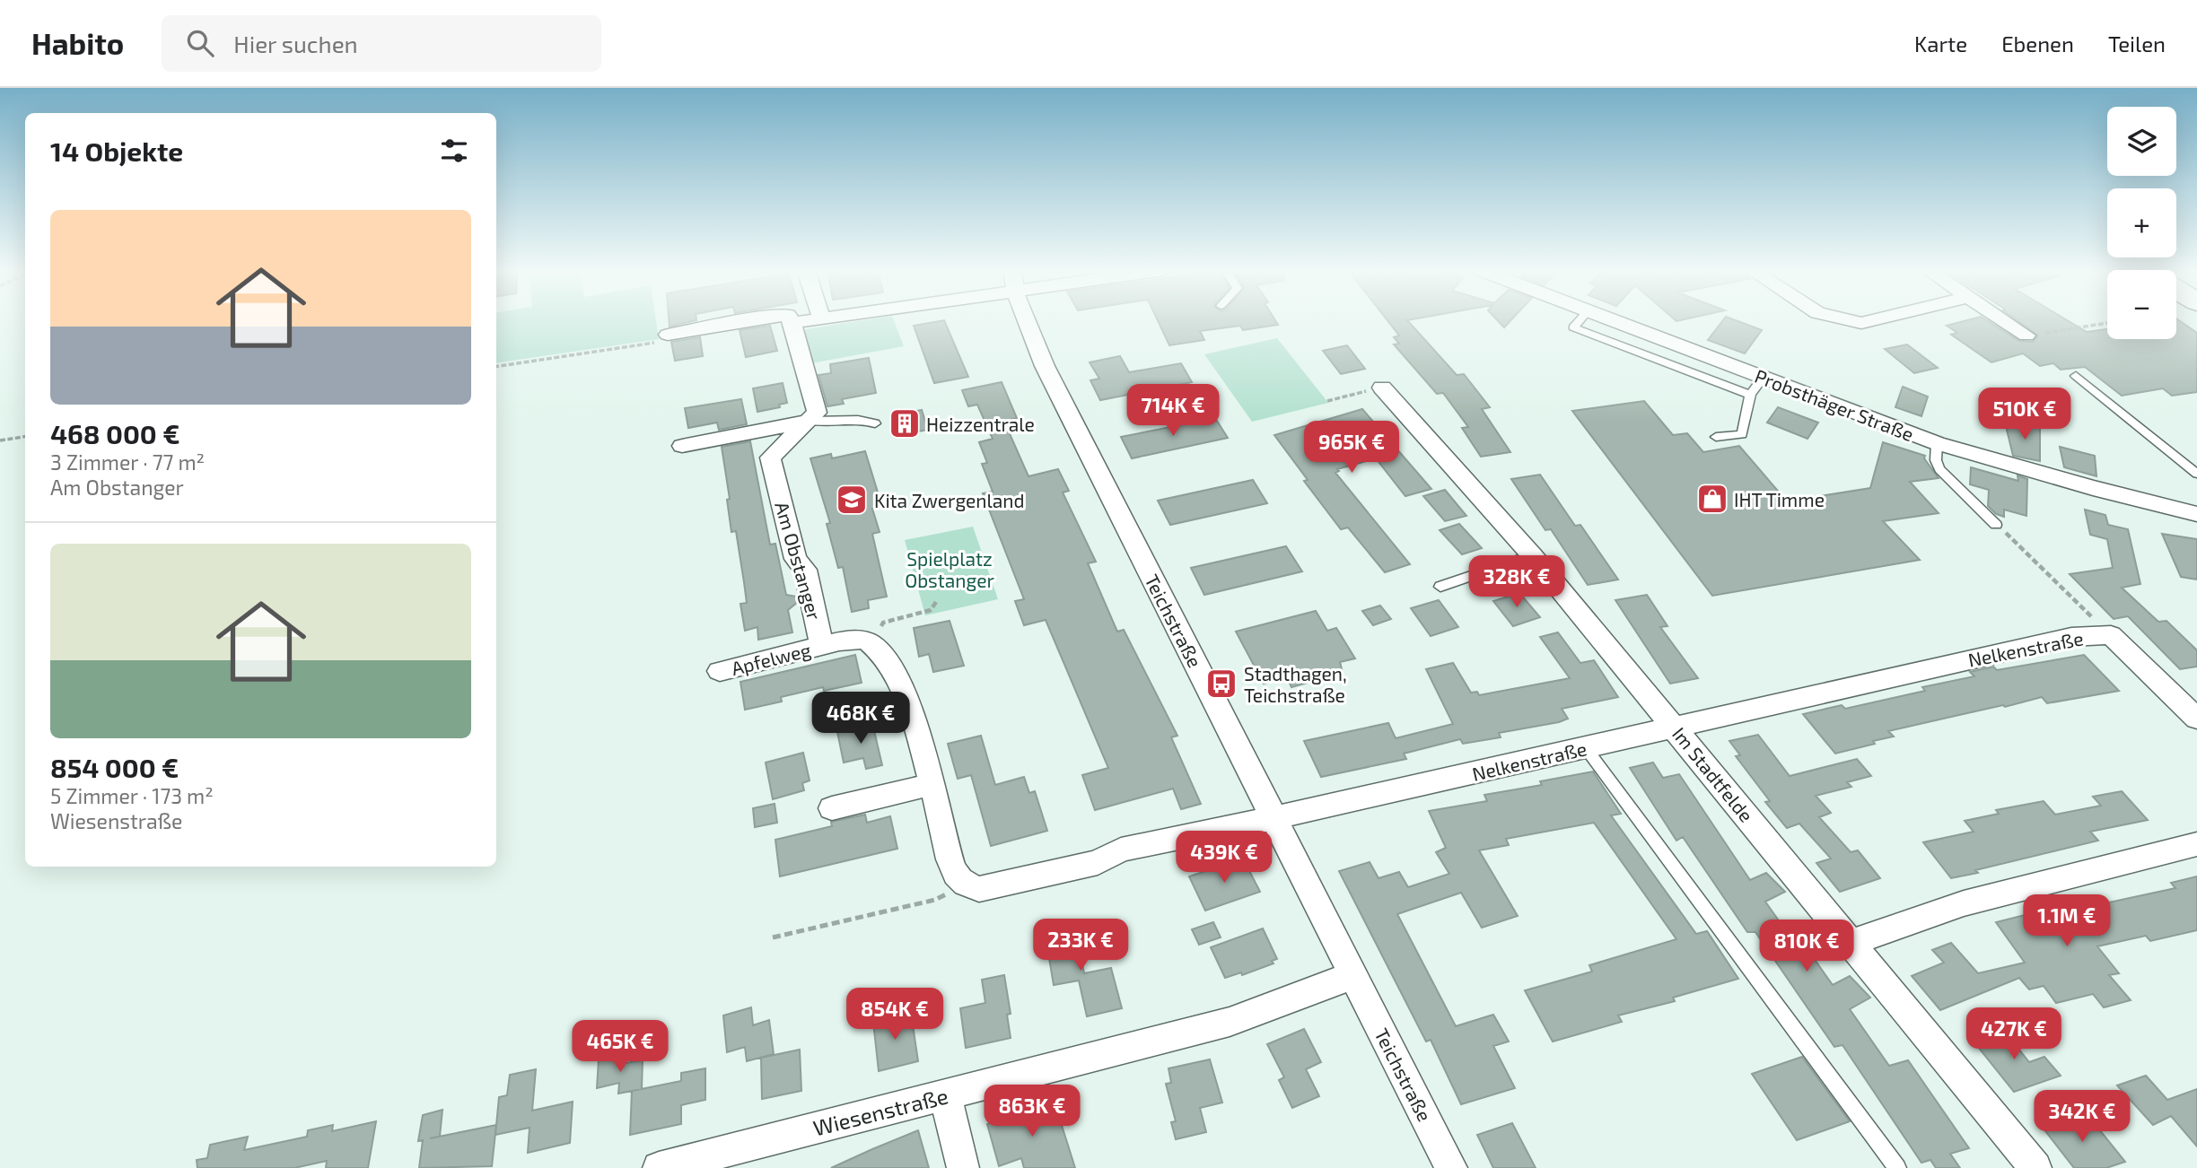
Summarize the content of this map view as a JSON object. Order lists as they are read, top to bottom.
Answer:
{
  "streets": {
    "street": [
      "Probsthäger Straße",
      "Am Obstanger",
      "Teichstraße",
      "Nelkenstraße",
      "Apfelweg",
      "Im Stadtfelde",
      "Wiesenstraße"
    ]
  },
  "crossings": [
    ["Am Obstanger", "Apfelweg"],
    ["Teichstraße", "Nelkenstraße"],
    ["Teichstraße", "Wiesenstraße"],
    ["Nelkenstraße", "Im Stadtfelde"]
  ],
  "parks": ["Spielplatz Obstanger"],
  "places": {
    "building": ["Heizzentrale"],
    "shop": ["IHT Timme"],
    "school or university": ["Kita Zwergenland"],
    "bus stop": ["Stadthagen, Teichstraße"]
  },
  "page": {
    "header": "Habito",
    "search": "Hier suchen",
    "nav": ["Karte", "Ebenen", "Teilen"],
    "map_buttons": ["+", "−"],
    "heading": "14 Objekte",
    "list": [
      {
        "name": "468 000 €",
        "note": "3 Zimmer · 77 m² · Am Obstanger"
      },
      {
        "name": "854 000 €",
        "note": "5 Zimmer · 173 m² · Wiesenstraße"
      }
    ],
    "price": [
      "714K €",
      "510K €",
      "965K €",
      "328K €",
      "468K €",
      "439K €",
      "1.1M €",
      "233K €",
      "810K €",
      "854K €",
      "427K €",
      "465K €",
      "863K €",
      "342K €"
    ]
  }
}
